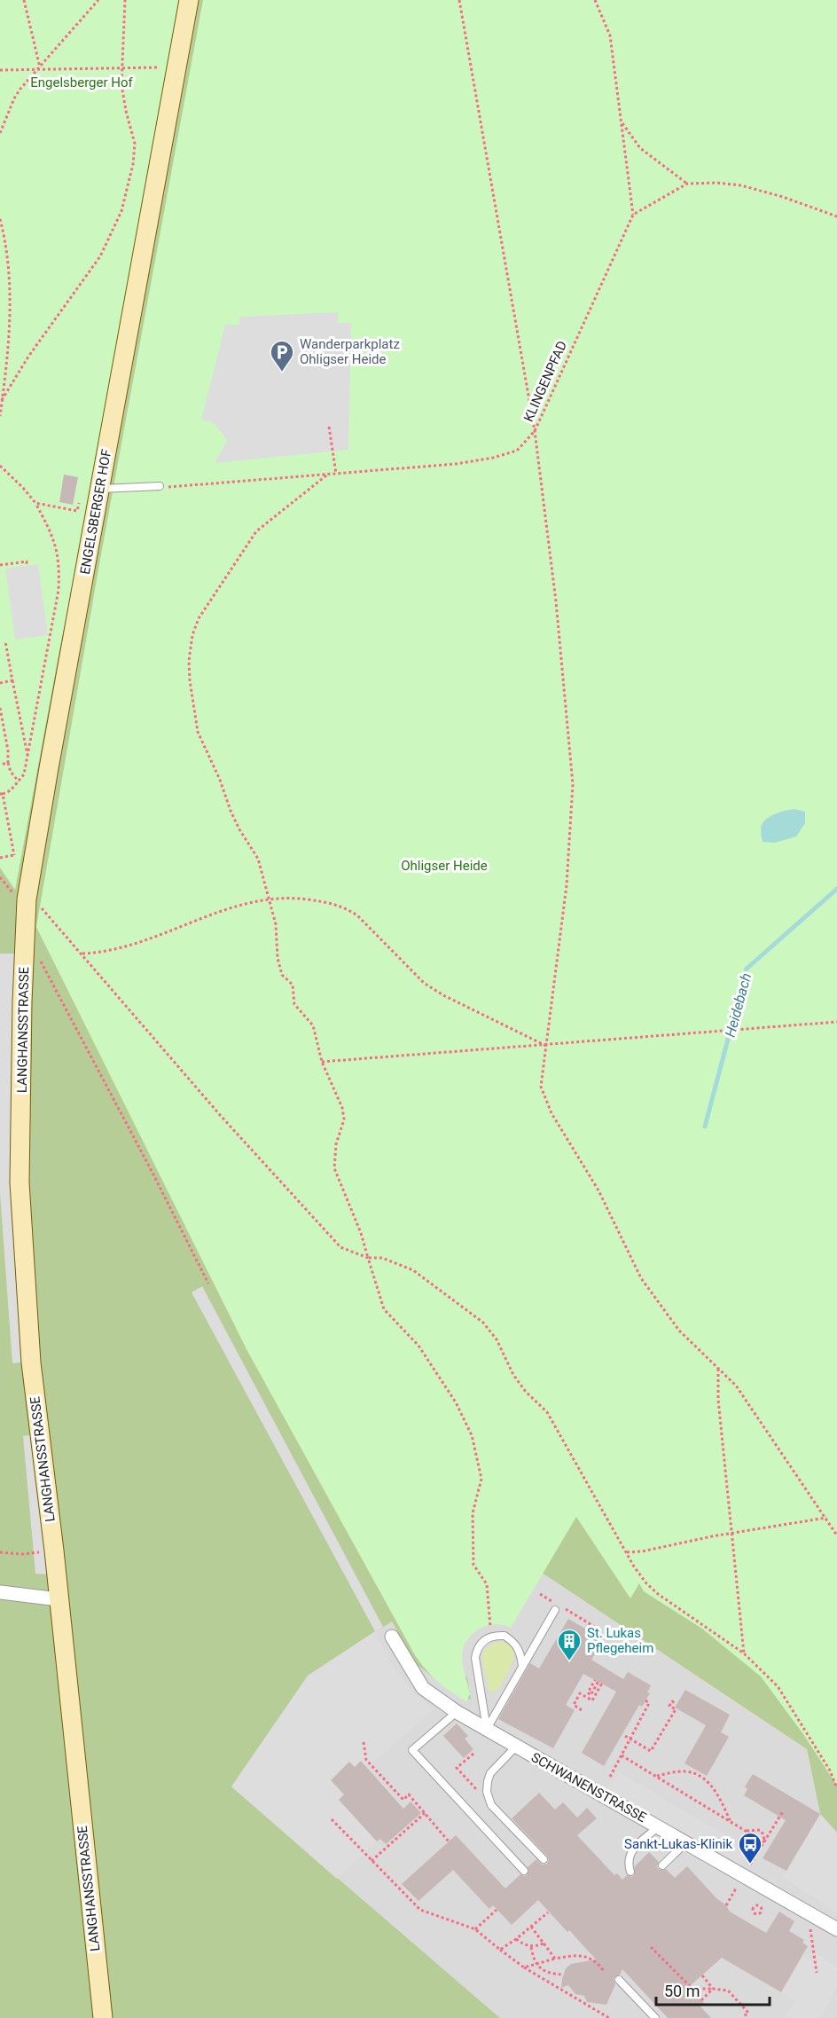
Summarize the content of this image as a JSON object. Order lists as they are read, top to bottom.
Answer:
{
  "streets": {
    "street": ["ENGELSBERGER HOF", "LANGHANSSTRASSE", "SCHWANENSTRASSE"],
    "path": ["KLINGENPFAD"]
  },
  "crossings": [
    ["ENGELSBERGER HOF", "LANGHANSSTRASSE"]
  ],
  "water": ["Heidebach"],
  "parks": ["Engelsberger Hof", "Ohligser Heide"],
  "places": {
    "parking": ["Wanderparkplatz Ohligser Heide"],
    "building": ["St. Lukas Pflegeheim"],
    "bus stop": ["Sankt-Lukas-Klinik"]
  },
  "scale_bar": "50 m"
}
